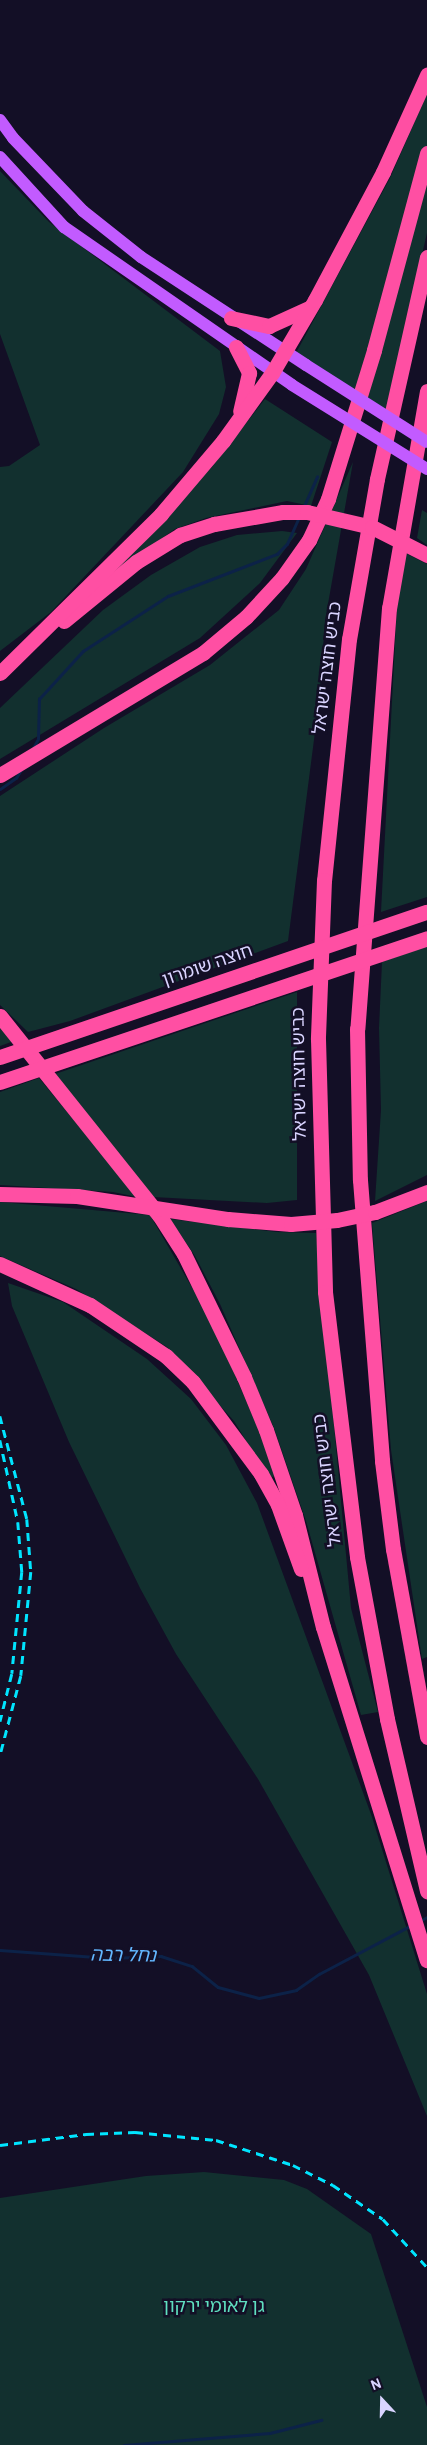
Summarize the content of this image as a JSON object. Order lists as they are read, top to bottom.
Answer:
{
  "streets": {
    "highway": ["כביש חוצה ישראל", "חוצה שומרון"]
  },
  "water": ["נחל רבה"],
  "parks": ["גן לאומי ירקון"],
  "north": "top"
}
